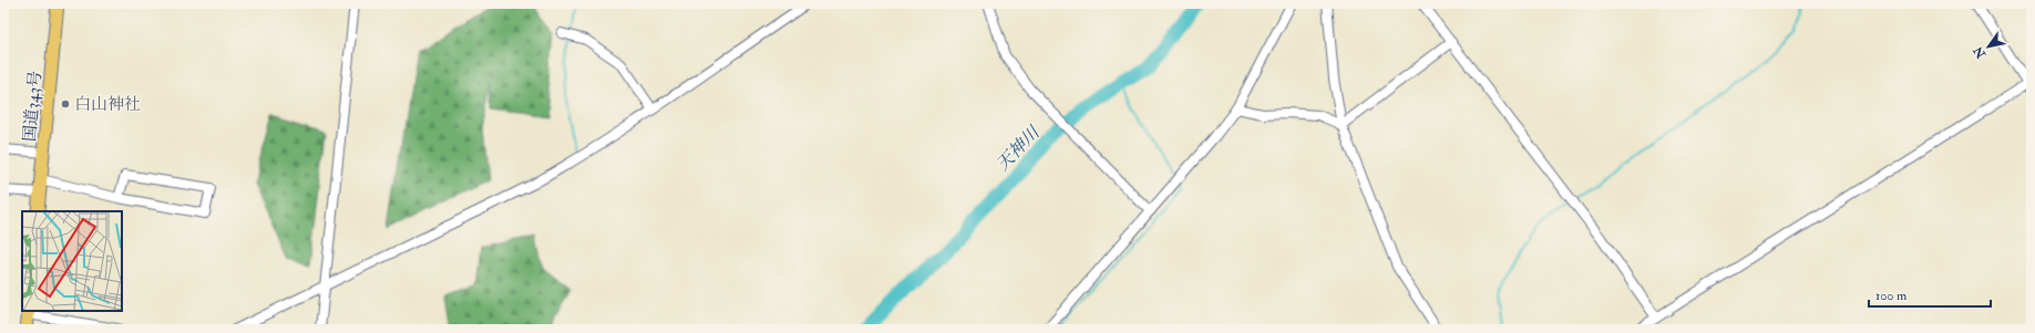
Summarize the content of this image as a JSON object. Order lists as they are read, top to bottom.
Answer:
{
  "streets": {
    "highway": ["国道343号"]
  },
  "water": ["天神川"],
  "places": ["白山神社"],
  "scale_bar": "100 m",
  "north": "bottom left"
}
